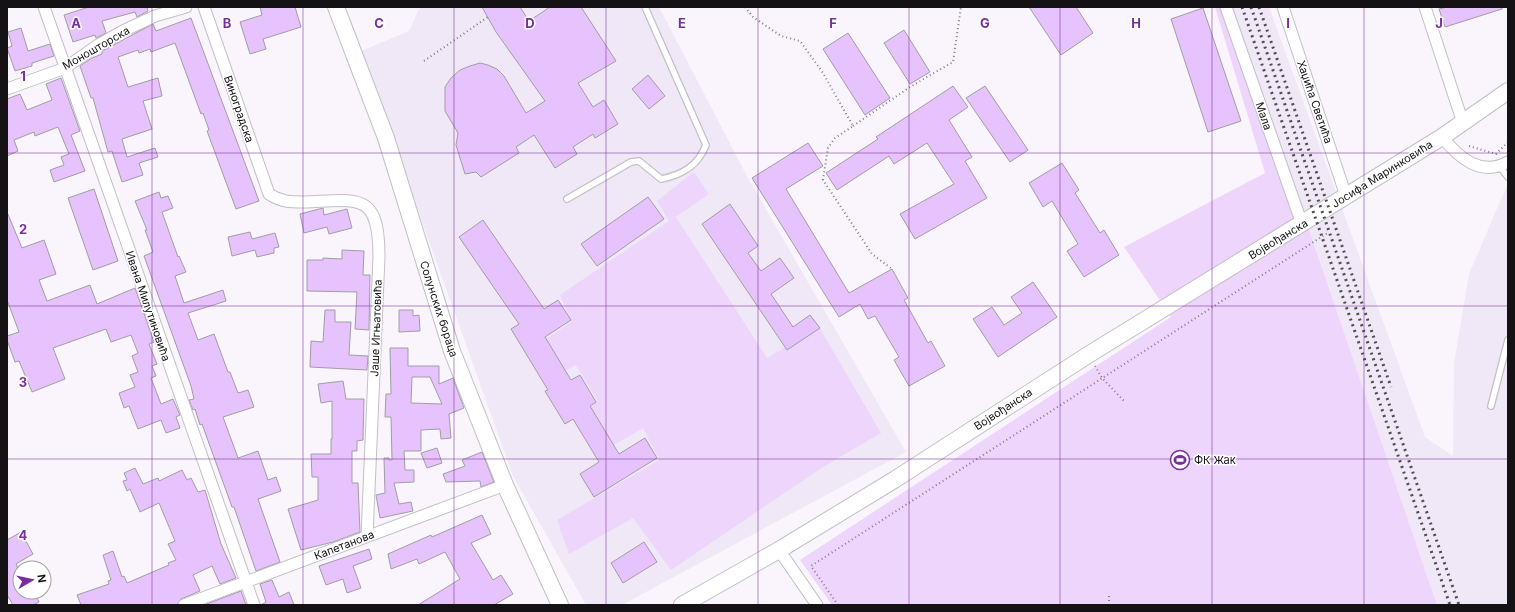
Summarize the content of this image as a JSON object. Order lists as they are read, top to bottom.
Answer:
{
  "streets": {
    "street": [
      "Моношторска",
      "Хаџића Светића",
      "Виноградска",
      "Мала",
      "Јосифа Маринковића",
      "Војвођанска",
      "Ивана Милутиновића",
      "Солунских бораца",
      "Јаше Игњатовића",
      "Капетанова"
    ]
  },
  "crossings": [
    ["Моношторска", "Ивана Милутиновића"],
    ["Хаџића Светића", "Јосифа Маринковића"],
    ["Виноградска", "Јаше Игњатовића"],
    ["Мала", "Војвођанска"],
    ["Јосифа Маринковића", "Војвођанска"],
    ["Ивана Милутиновића", "Капетанова"],
    ["Солунских бораца", "Капетанова"],
    ["Јаше Игњатовића", "Капетанова"]
  ],
  "places": {
    "sports": ["ФК Жак"]
  },
  "north": "right",
  "grid": {
    "columns": [
      "A",
      "B",
      "C",
      "D",
      "E",
      "F",
      "G",
      "H",
      "I",
      "J"
    ],
    "rows": [
      "1",
      "2",
      "3",
      "4"
    ]
  }
}
